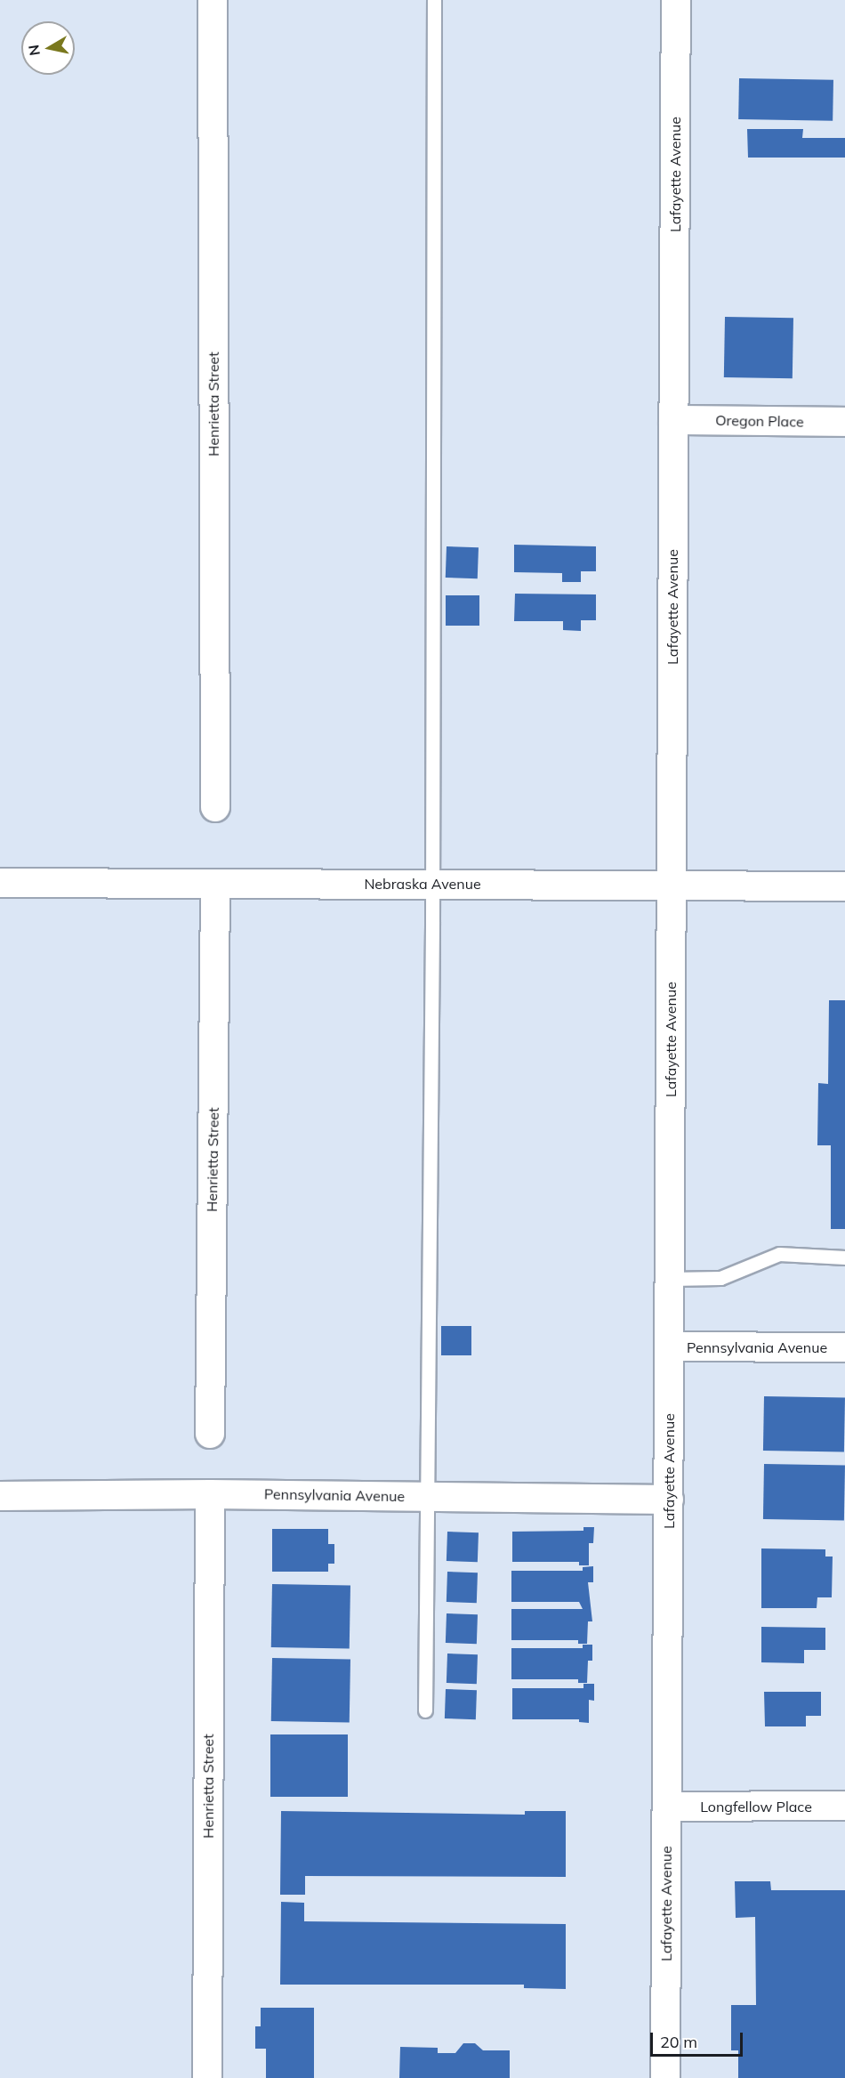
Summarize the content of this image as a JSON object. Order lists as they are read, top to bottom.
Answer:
{
  "streets": {
    "street": [
      "Lafayette Avenue",
      "Henrietta Street",
      "Oregon Place",
      "Nebraska Avenue",
      "Pennsylvania Avenue",
      "Longfellow Place"
    ]
  },
  "crossings": [
    ["Lafayette Avenue", "Oregon Place"],
    ["Lafayette Avenue", "Nebraska Avenue"],
    ["Lafayette Avenue", "Pennsylvania Avenue"],
    ["Lafayette Avenue", "Longfellow Place"],
    ["Henrietta Street", "Nebraska Avenue"],
    ["Henrietta Street", "Pennsylvania Avenue"]
  ],
  "scale_bar": "20 m",
  "north": "left"
}
